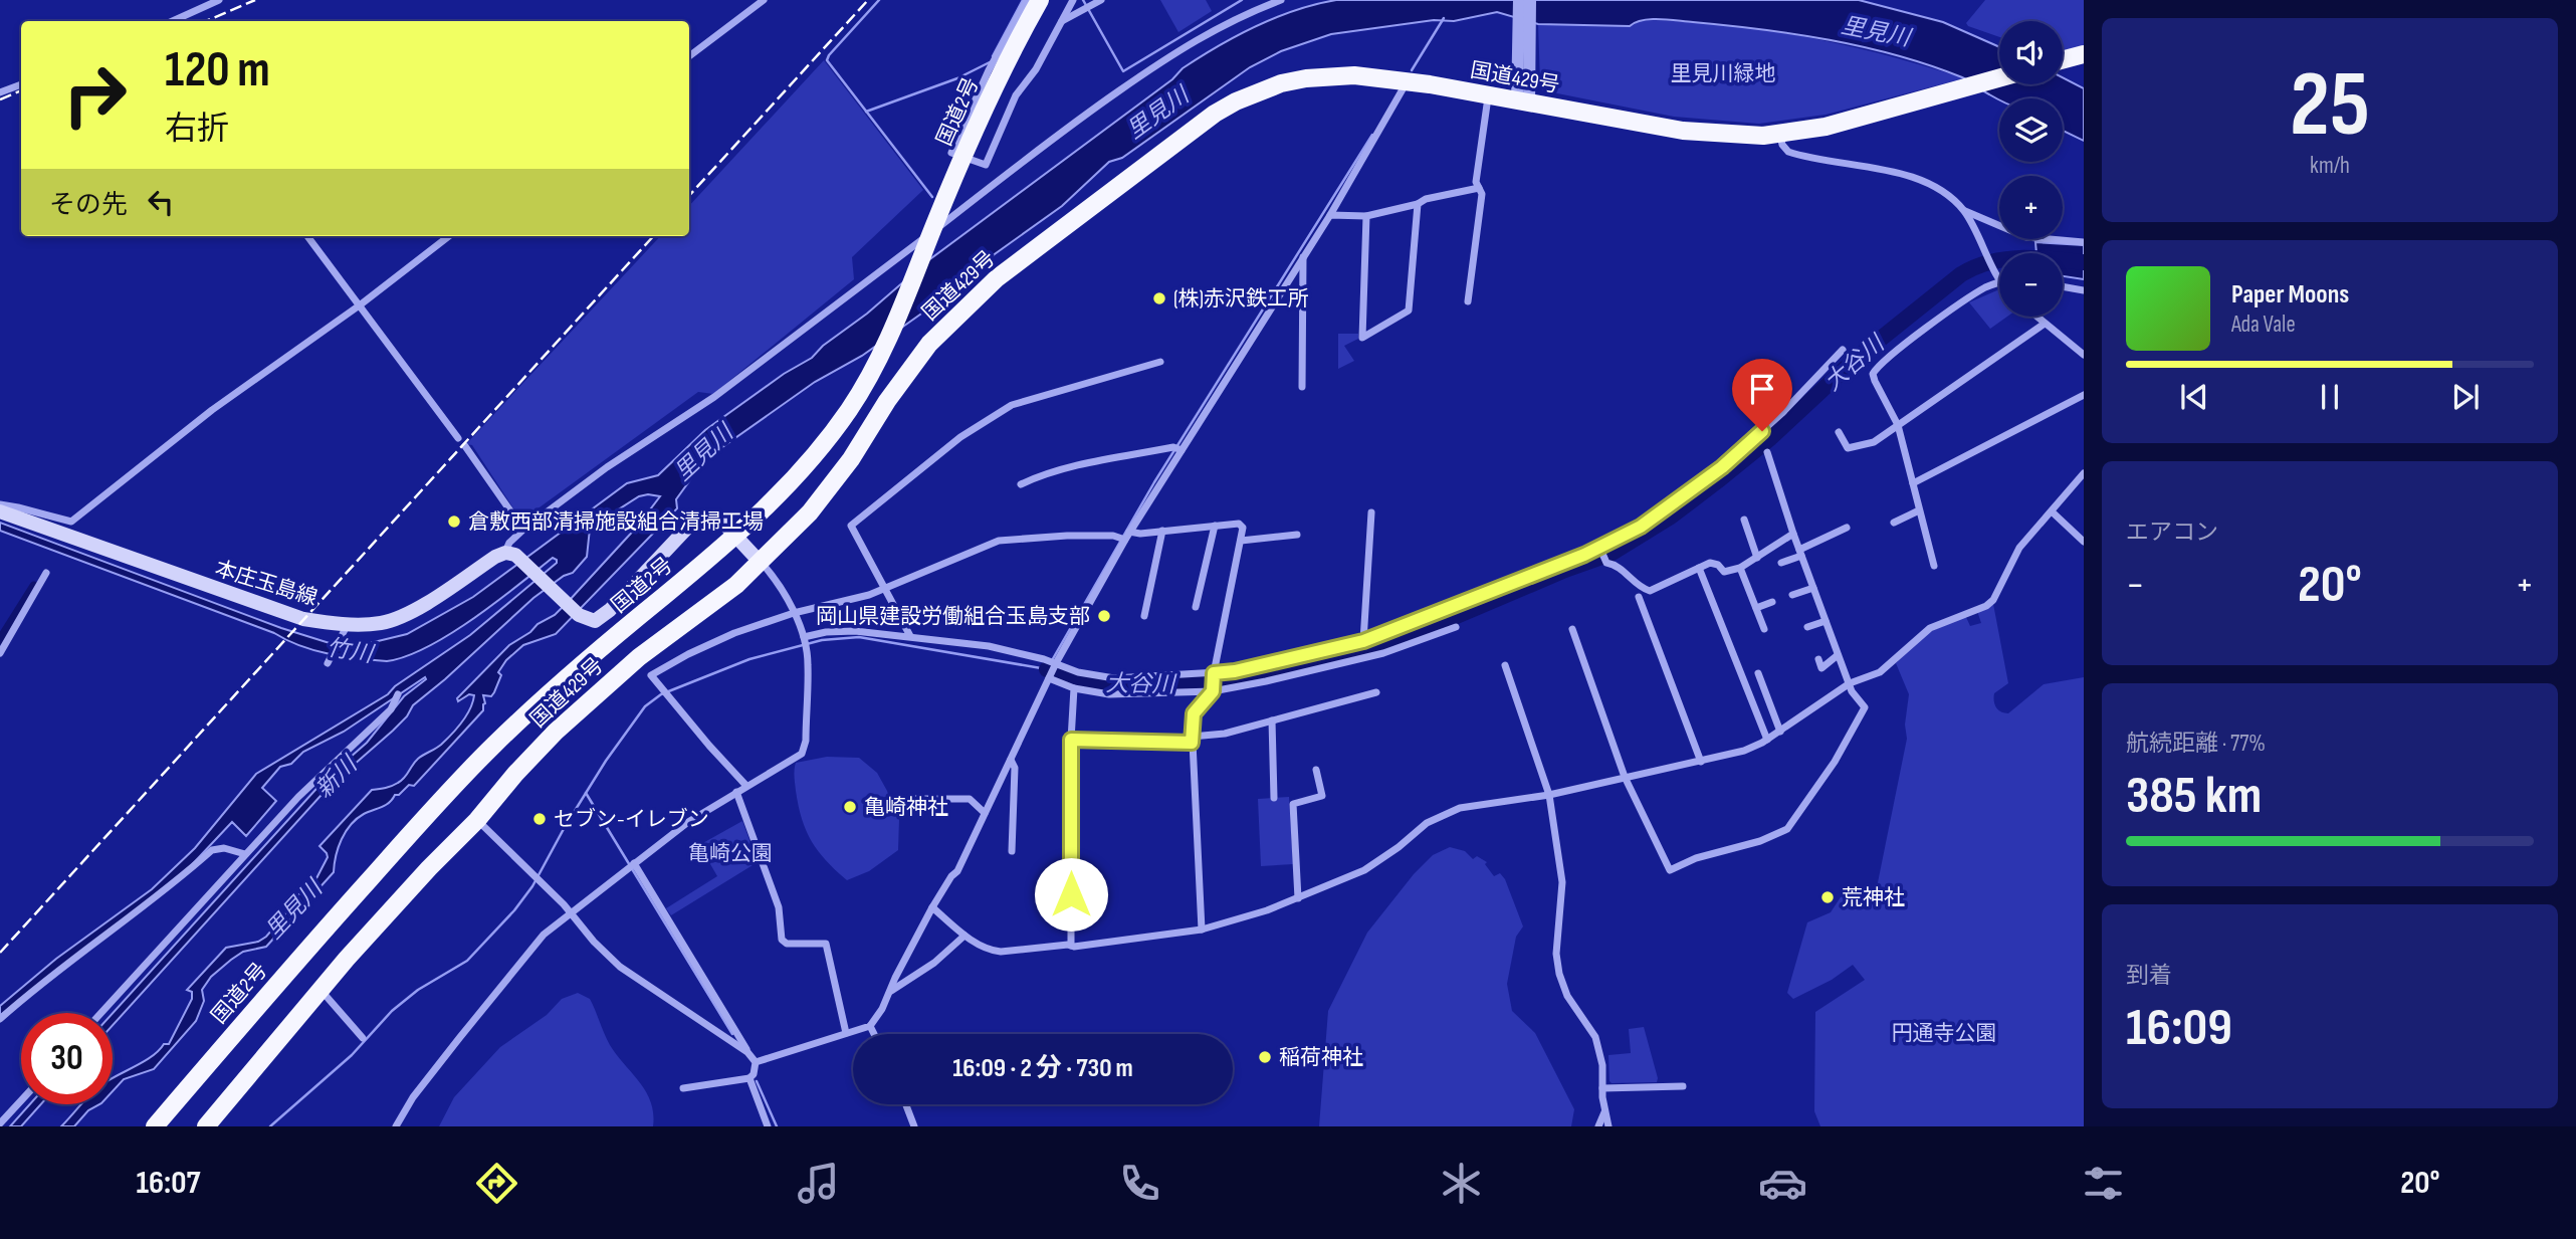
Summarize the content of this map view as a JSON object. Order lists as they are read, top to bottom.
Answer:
{
  "streets": {
    "highway": ["国道429号", "国道2号"],
    "main road": ["本庄玉島線"]
  },
  "water": [
    "里見川",
    "大谷川",
    "竹川",
    "新川"
  ],
  "parks": ["里見川緑地", "亀崎公園", "円通寺公園"],
  "places": [
    "(株)赤沢鉄工所",
    "倉敷西部清掃施設組合清掃工場",
    "岡山県建設労働組合玉島支部",
    "亀崎神社",
    "セブン-イレブン",
    "荒神社",
    "稲荷神社"
  ],
  "page": {
    "tile": [
      ["25", "km/h"],
      "エアコン",
      ["航続距離 · 77%", "385 km"],
      ["到着", "16:09"]
    ],
    "map_buttons": ["+", "−"],
    "turn": ["120 m", "右折"],
    "then": "その先",
    "song": ["Paper Moons", "Ada Vale"],
    "heat": ["−", "20°", "+"],
    "limit": "30",
    "trip": "16:09 · 2 分 · 730 m",
    "tabs": ["16:07", "20°"]
  }
}
